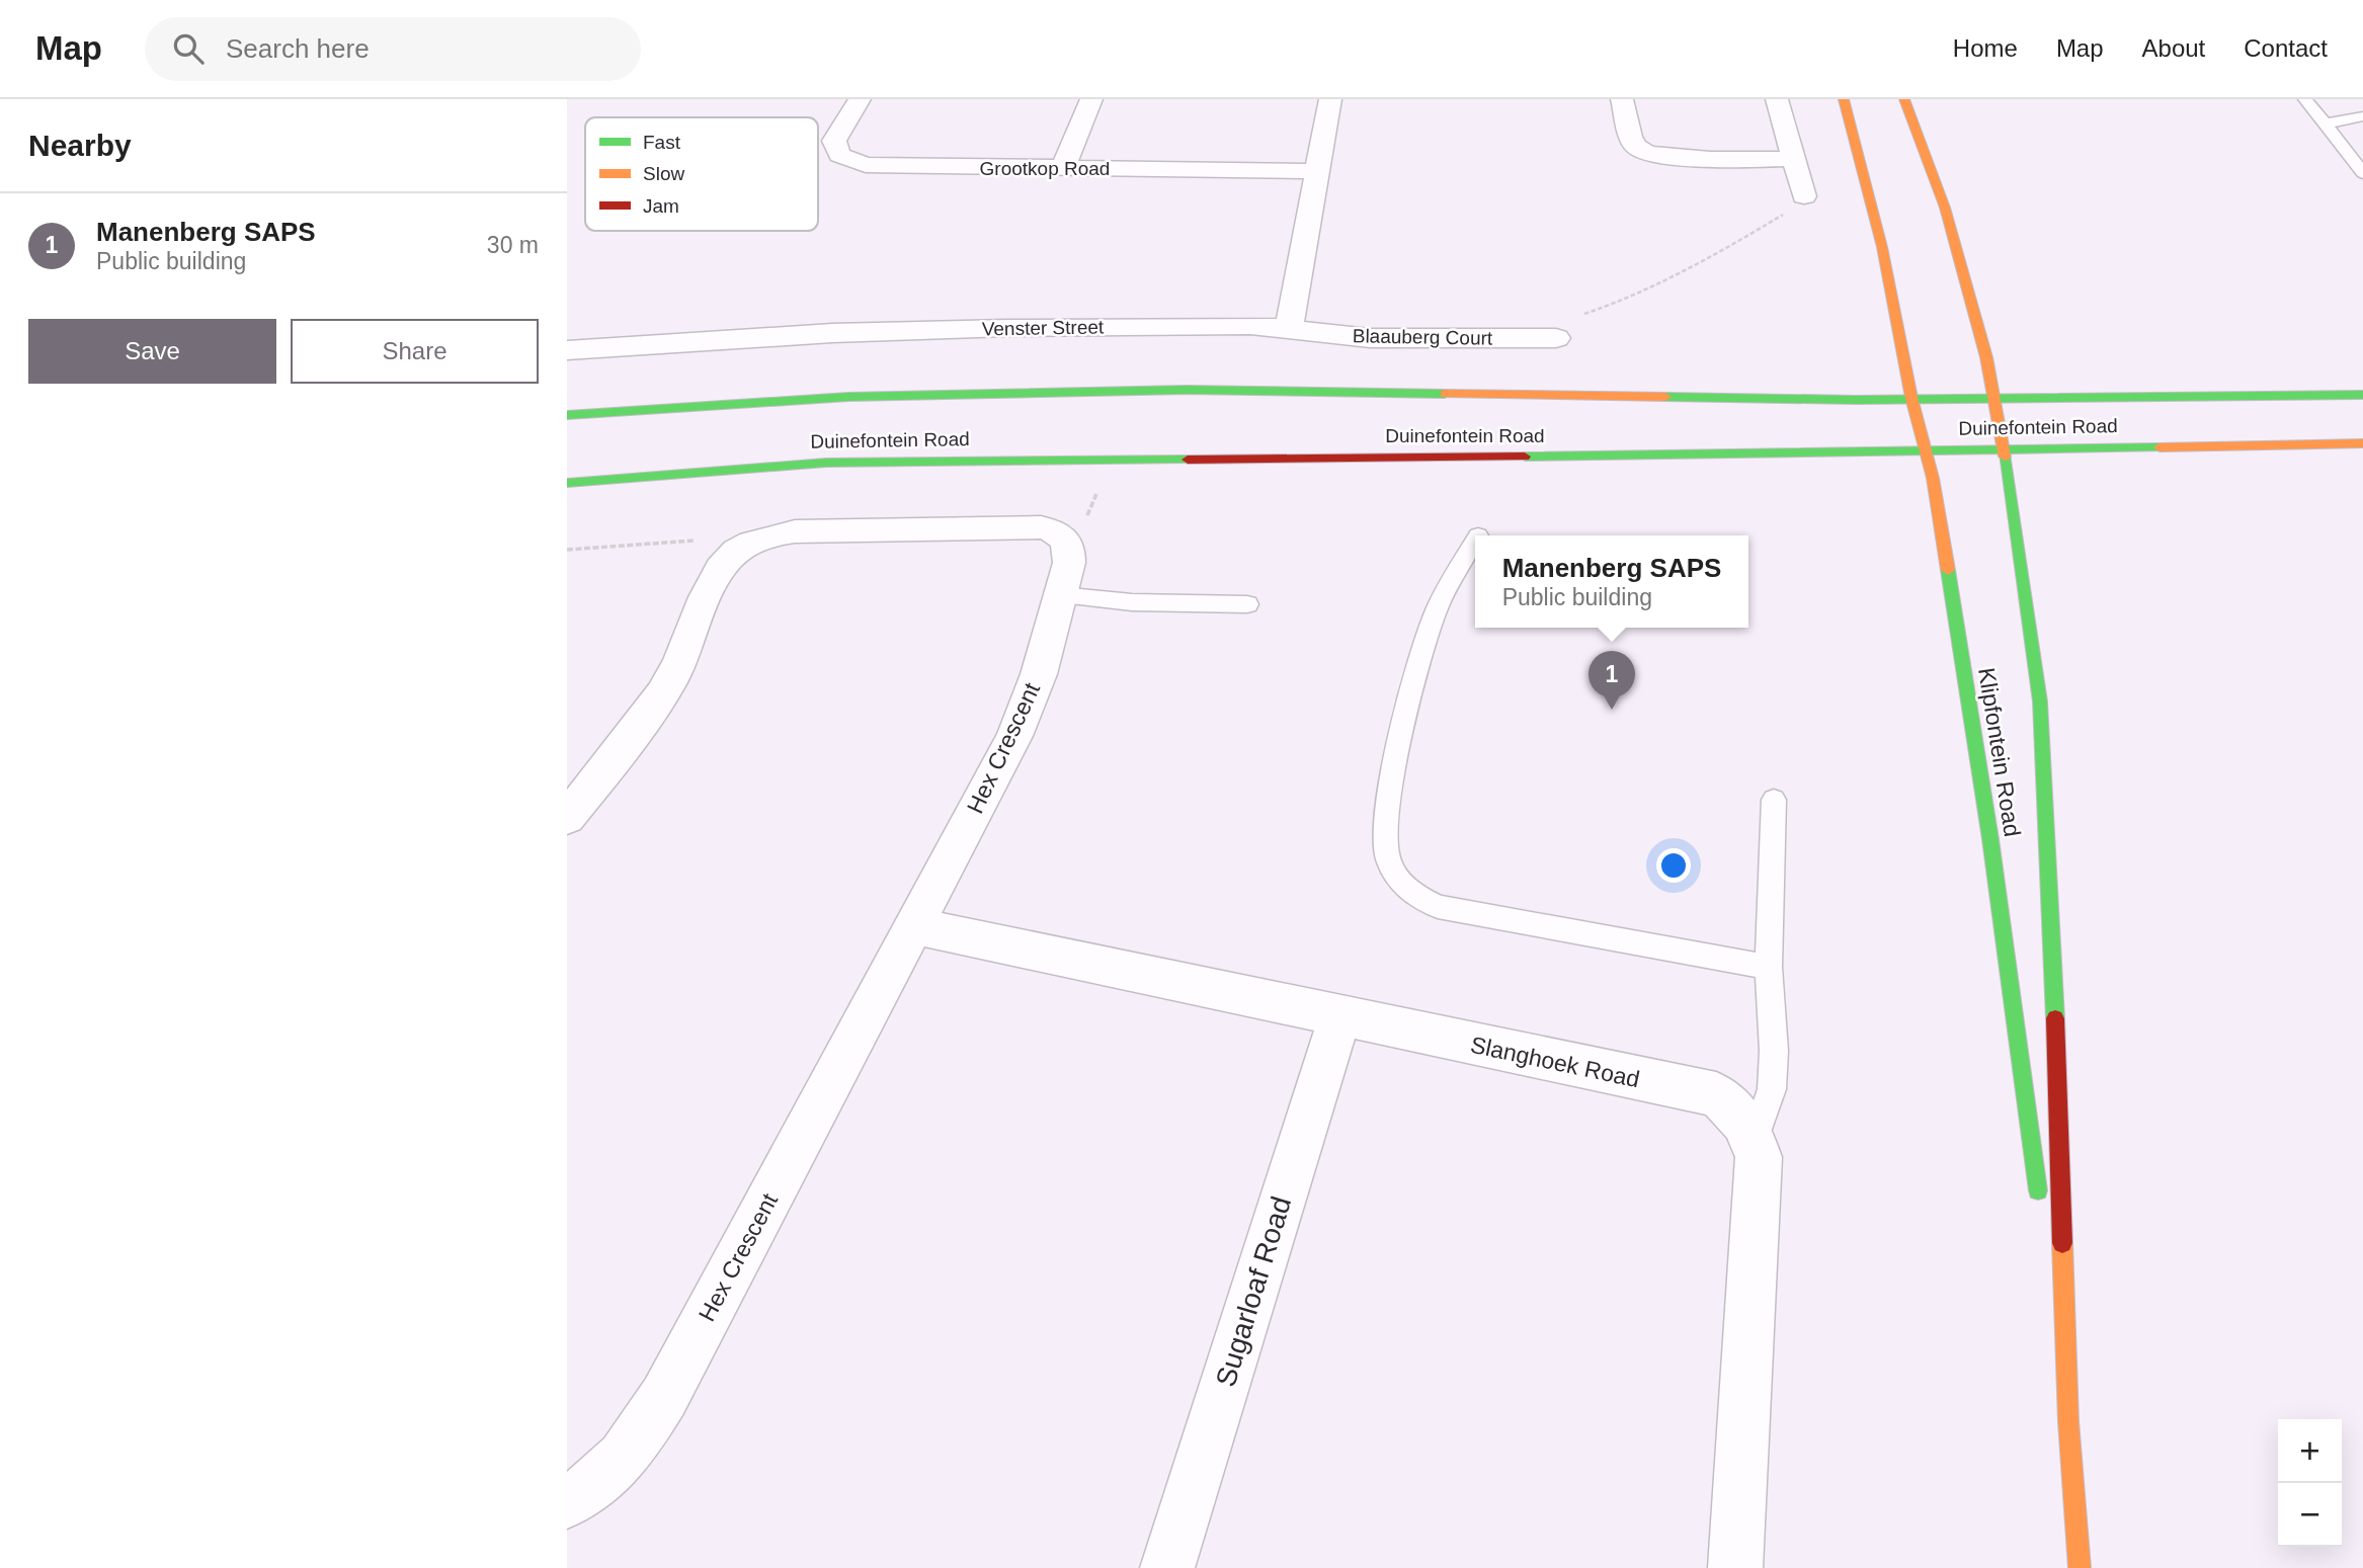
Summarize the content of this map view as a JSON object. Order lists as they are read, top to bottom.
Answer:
{
  "streets": {
    "main road": ["Duinefontein Road", "Klipfontein Road"],
    "street": [
      "Grootkop Road",
      "Venster Street",
      "Blaauberg Court",
      "Hex Crescent",
      "Slanghoek Road",
      "Sugarloaf Road"
    ]
  },
  "crossings": [
    ["Venster Street", "Blaauberg Court"],
    ["Duinefontein Road", "Klipfontein Road"],
    ["Hex Crescent", "Slanghoek Road"],
    ["Slanghoek Road", "Sugarloaf Road"]
  ],
  "legend": ["Fast", "Slow", "Jam"],
  "page": {
    "header": "Map",
    "search": "Search here",
    "nav": [
      "Home",
      "Map",
      "About",
      "Contact"
    ],
    "heading": "Nearby",
    "list": [
      {
        "mark": "1",
        "name": "Manenberg SAPS",
        "note": "Public building",
        "value": "30 m"
      }
    ],
    "buttons": ["Save", "Share"],
    "popup": ["Manenberg SAPS", "Public building"],
    "pins": "1",
    "map_buttons": ["+", "−"]
  }
}
